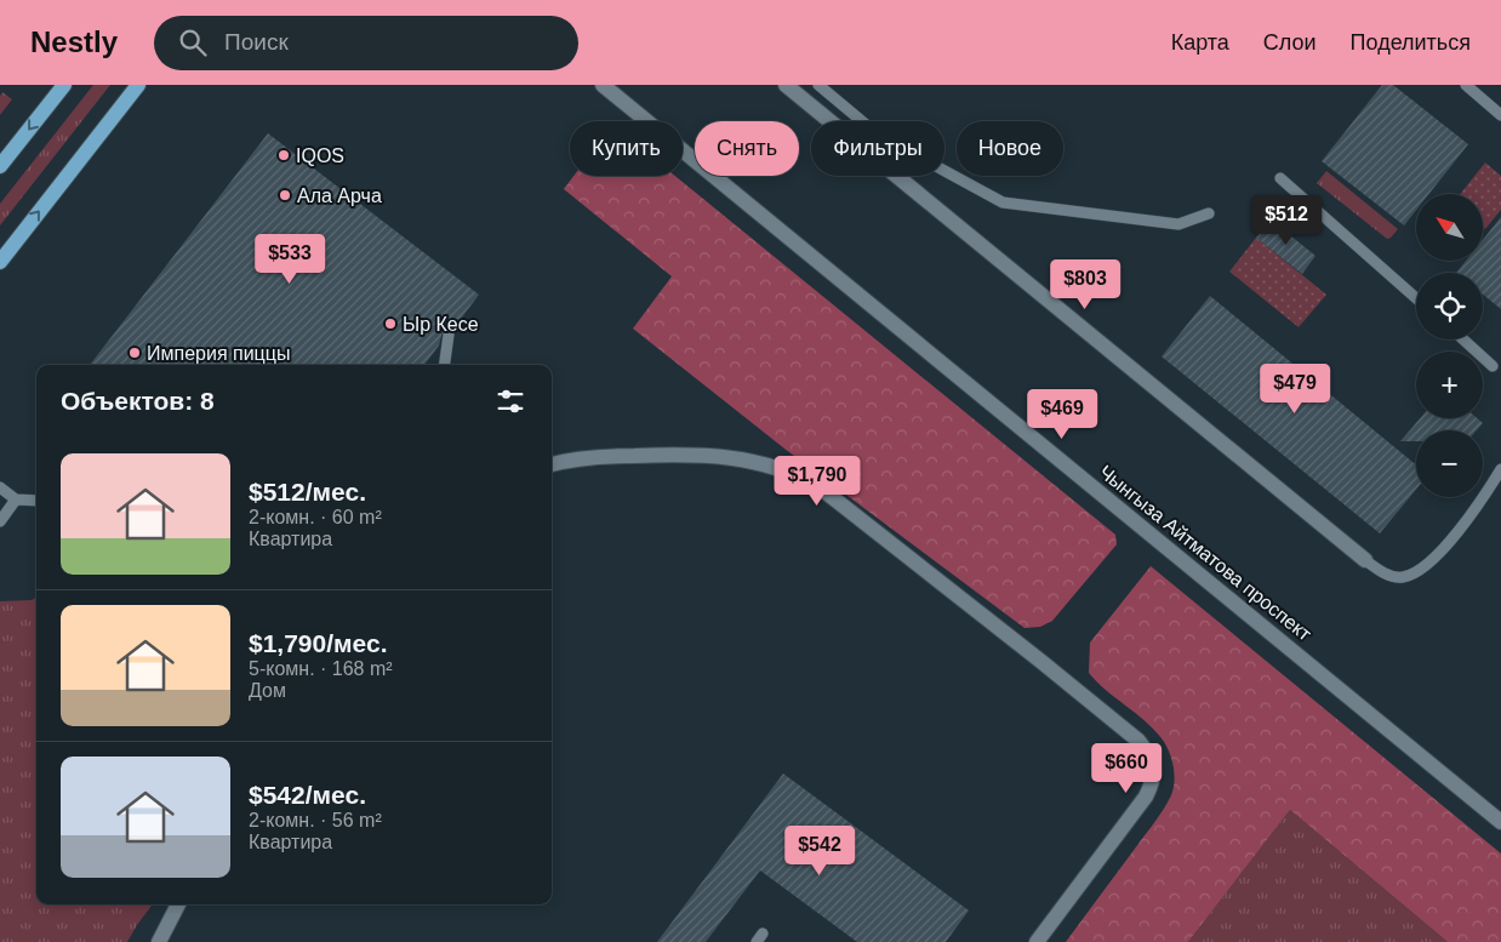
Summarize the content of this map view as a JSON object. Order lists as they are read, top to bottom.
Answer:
{
  "streets": {
    "street": ["Чынгыза Айтматова проспект"]
  },
  "places": [
    "IQOS",
    "Ала Арча",
    "Ыр Кесе",
    "Империя пиццы"
  ],
  "north": "top left",
  "page": {
    "header": "Nestly",
    "search": "Поиск",
    "nav": ["Карта", "Слои", "Поделиться"],
    "chip": [
      "Купить",
      "Снять",
      "Фильтры",
      "Новое"
    ],
    "map_buttons": ["+", "−"],
    "price": [
      "$512",
      "$533",
      "$803",
      "$479",
      "$469",
      "$1,790",
      "$660",
      "$542"
    ],
    "heading": "Объектов: 8",
    "list": [
      {
        "name": "$512/мес.",
        "note": "2-комн. · 60 m² · Квартира"
      },
      {
        "name": "$1,790/мес.",
        "note": "5-комн. · 168 m² · Дом"
      },
      {
        "name": "$542/мес.",
        "note": "2-комн. · 56 m² · Квартира"
      }
    ]
  }
}
